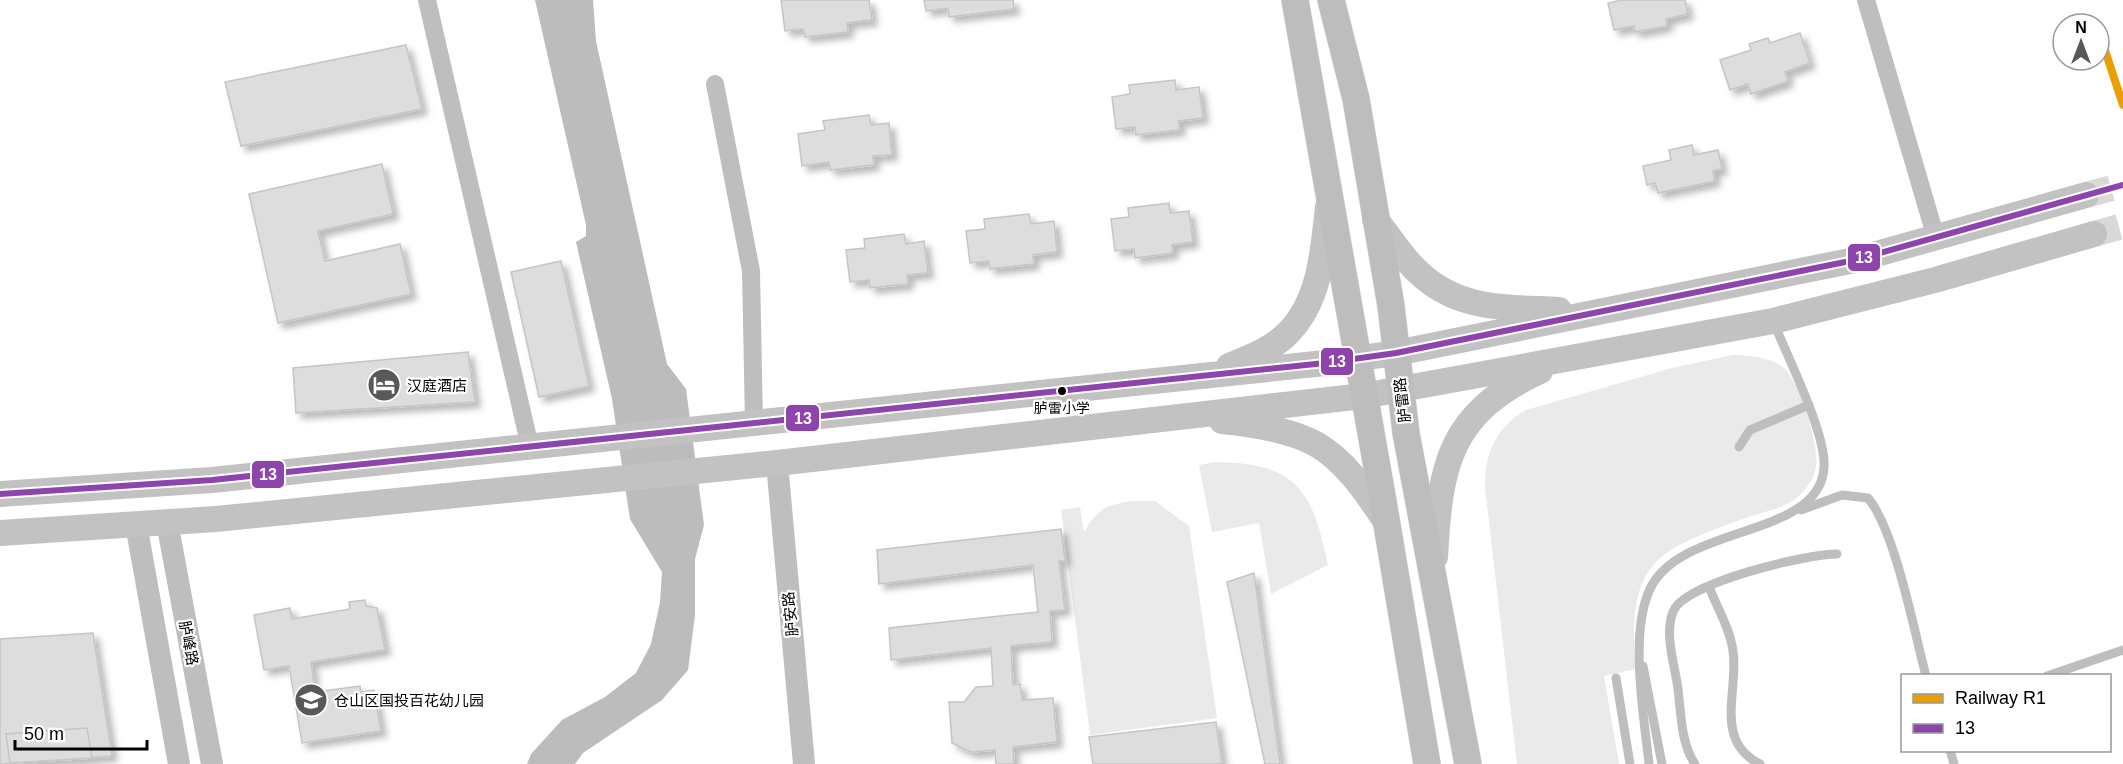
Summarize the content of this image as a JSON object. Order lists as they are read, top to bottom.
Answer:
{
  "streets": {
    "main road": ["胪雷路"],
    "street": ["胪安路", "胪峰路"]
  },
  "places": {
    "hotel": ["汉庭酒店"],
    "other": ["胪雷小学"],
    "school or university": ["仓山区国投百花幼儿园"]
  },
  "lines": ["rail line R1", "transit line 13"],
  "legend": ["Railway R1", "13"],
  "scale_bar": "50 m",
  "north": "top"
}
